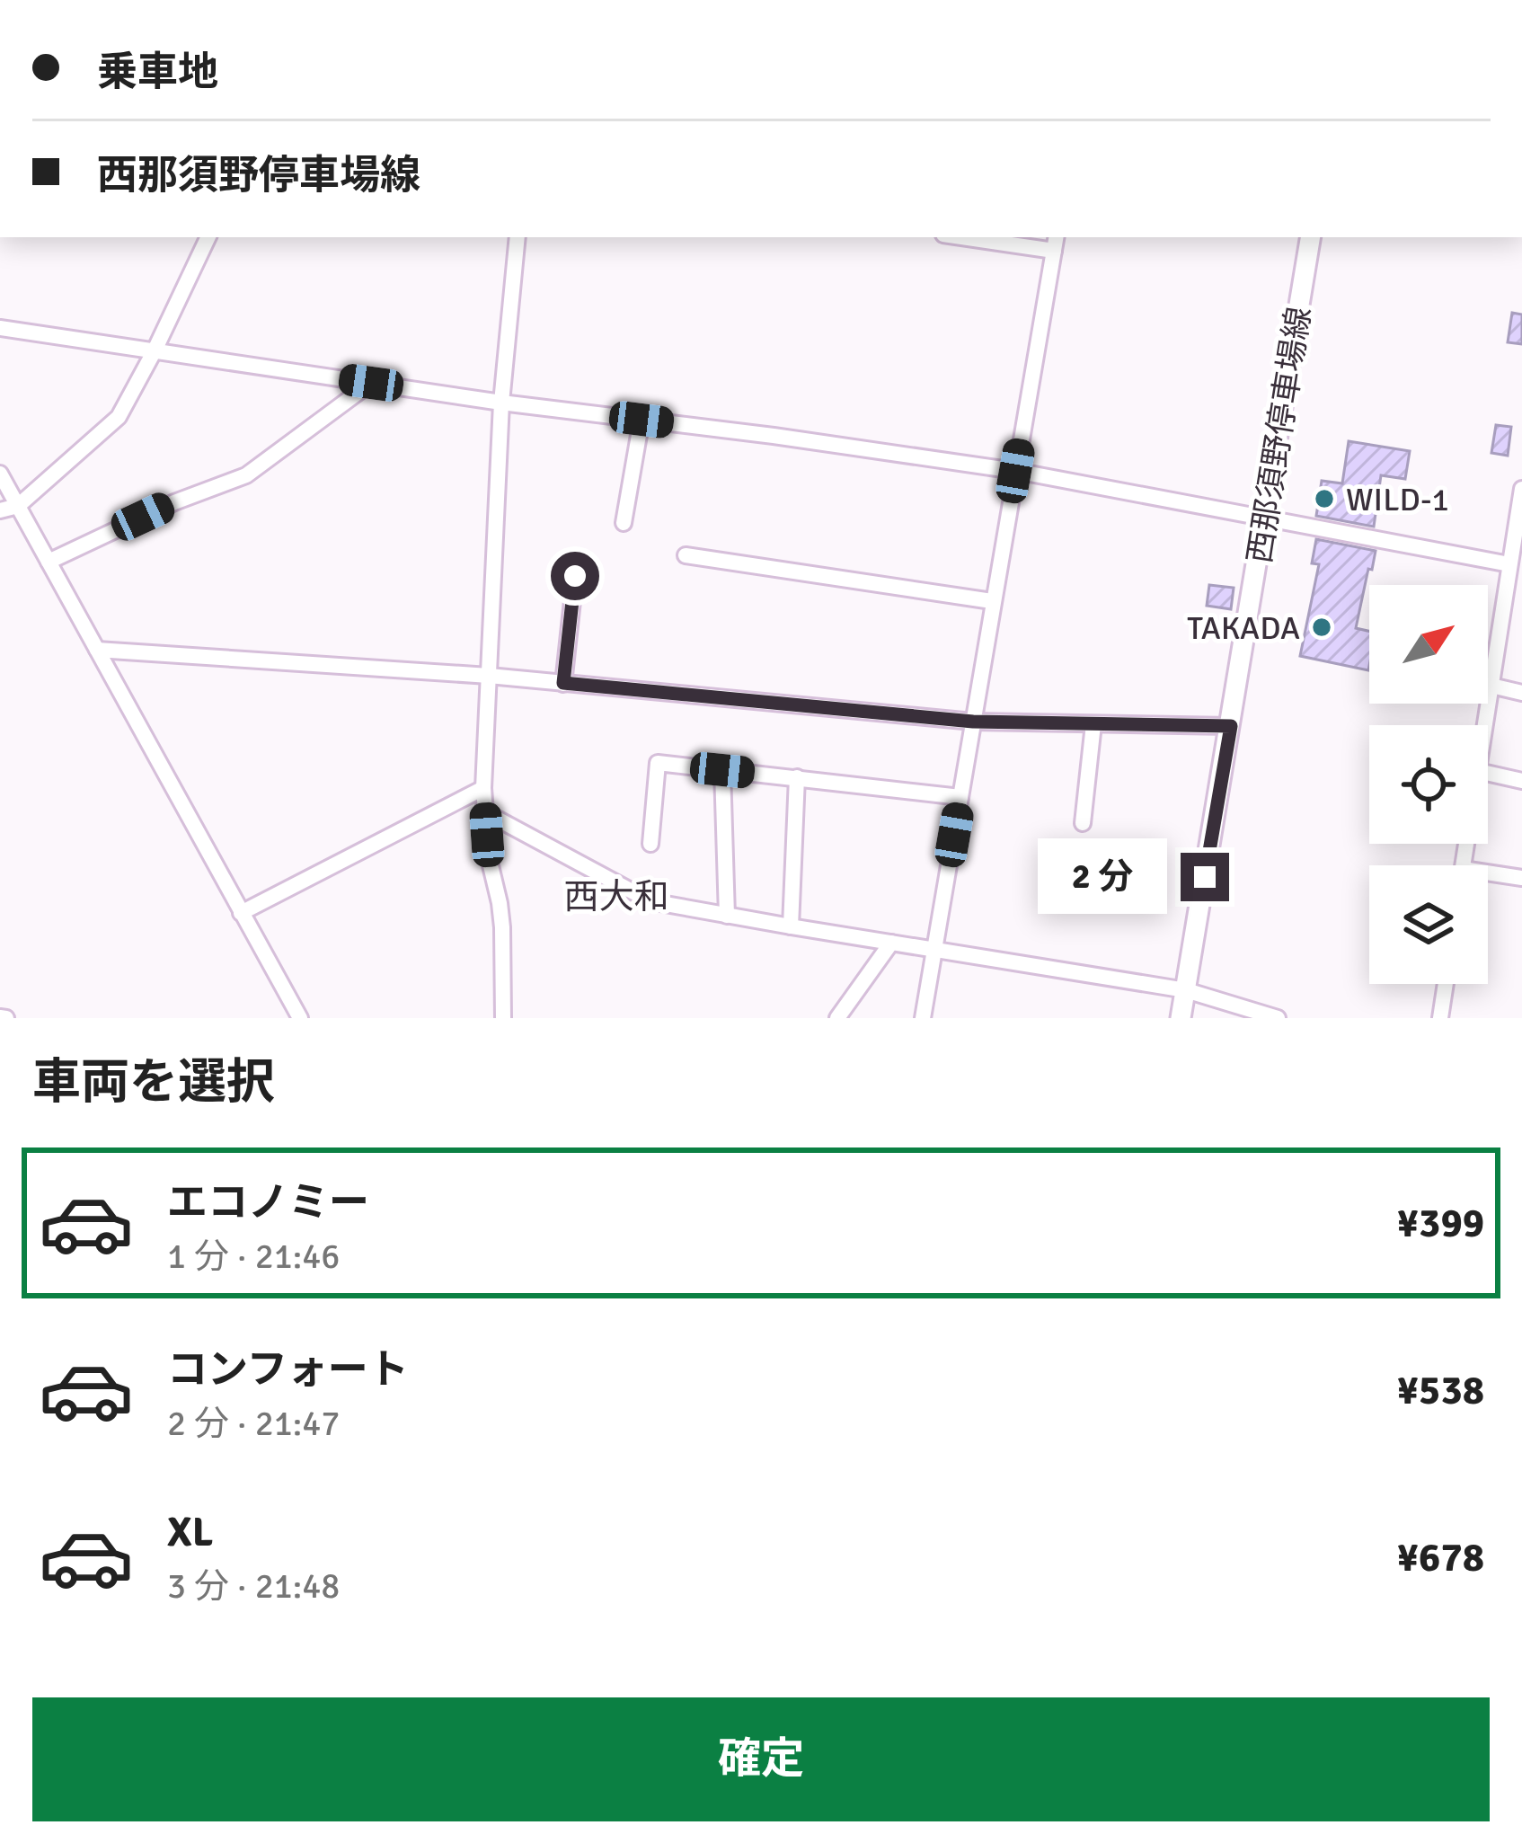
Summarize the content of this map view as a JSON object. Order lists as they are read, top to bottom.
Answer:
{
  "streets": {
    "main road": ["西那須野停車場線"]
  },
  "districts": ["西大和"],
  "places": ["WILD-1", "TAKADA"],
  "north": "top right",
  "page": {
    "banner": ["乗車地", "西那須野停車場線"],
    "bubble": "2 分",
    "heading": "車両を選択",
    "list": [
      {
        "name": "エコノミー",
        "note": "1 分 · 21:46",
        "value": "¥399"
      },
      {
        "name": "コンフォート",
        "note": "2 分 · 21:47",
        "value": "¥538"
      },
      {
        "name": "XL",
        "note": "3 分 · 21:48",
        "value": "¥678"
      }
    ],
    "buttons": "確定"
  }
}
